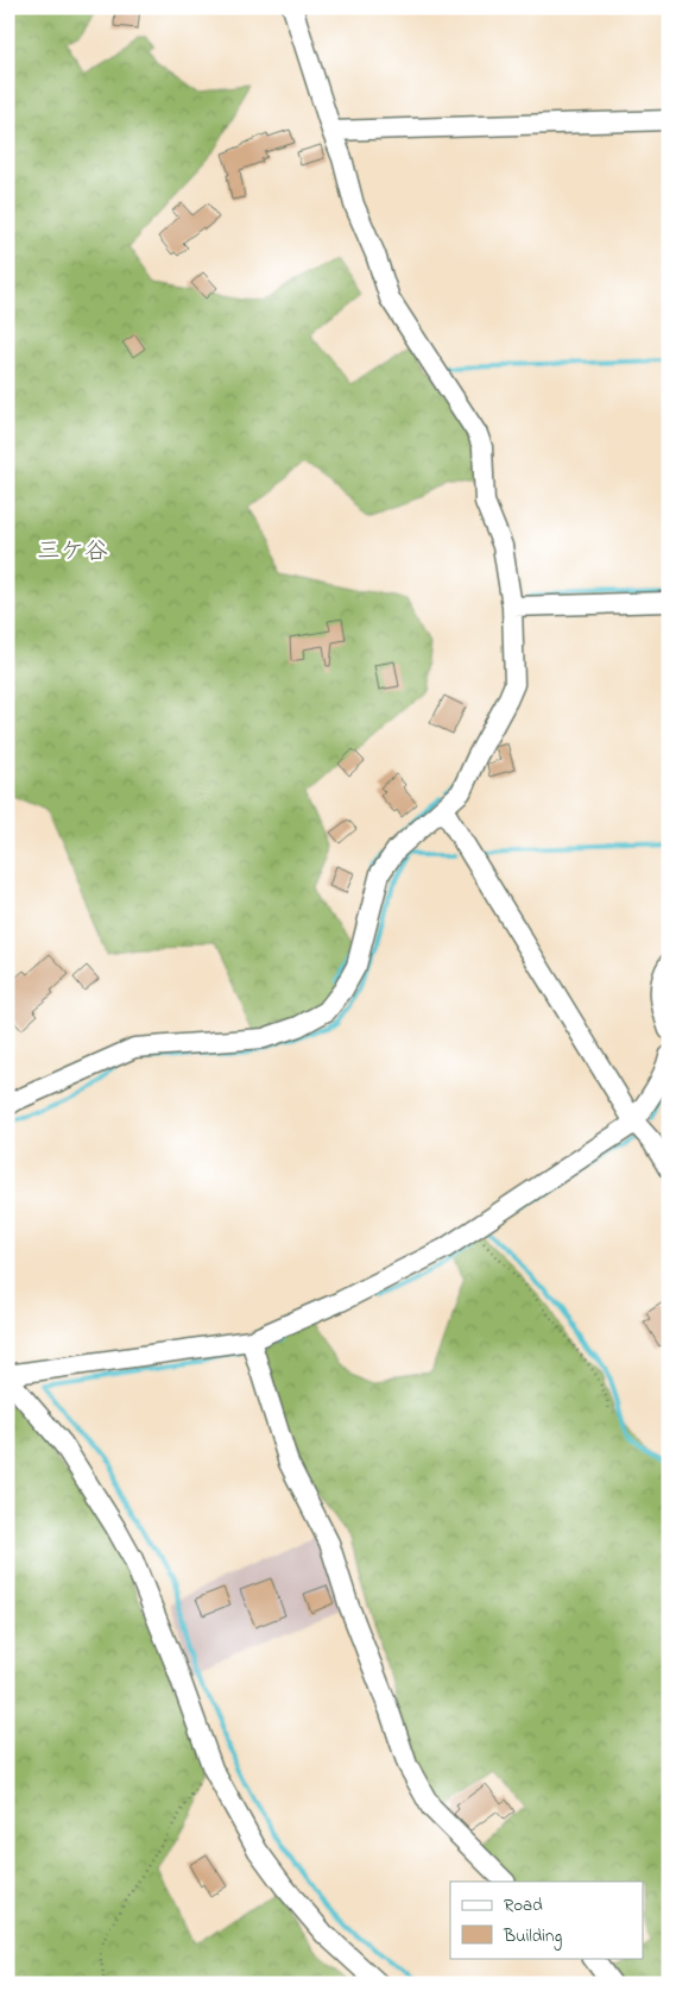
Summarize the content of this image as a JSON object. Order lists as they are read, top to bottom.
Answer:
{
  "districts": ["三ケ谷"],
  "legend": ["Road", "Building"]
}
